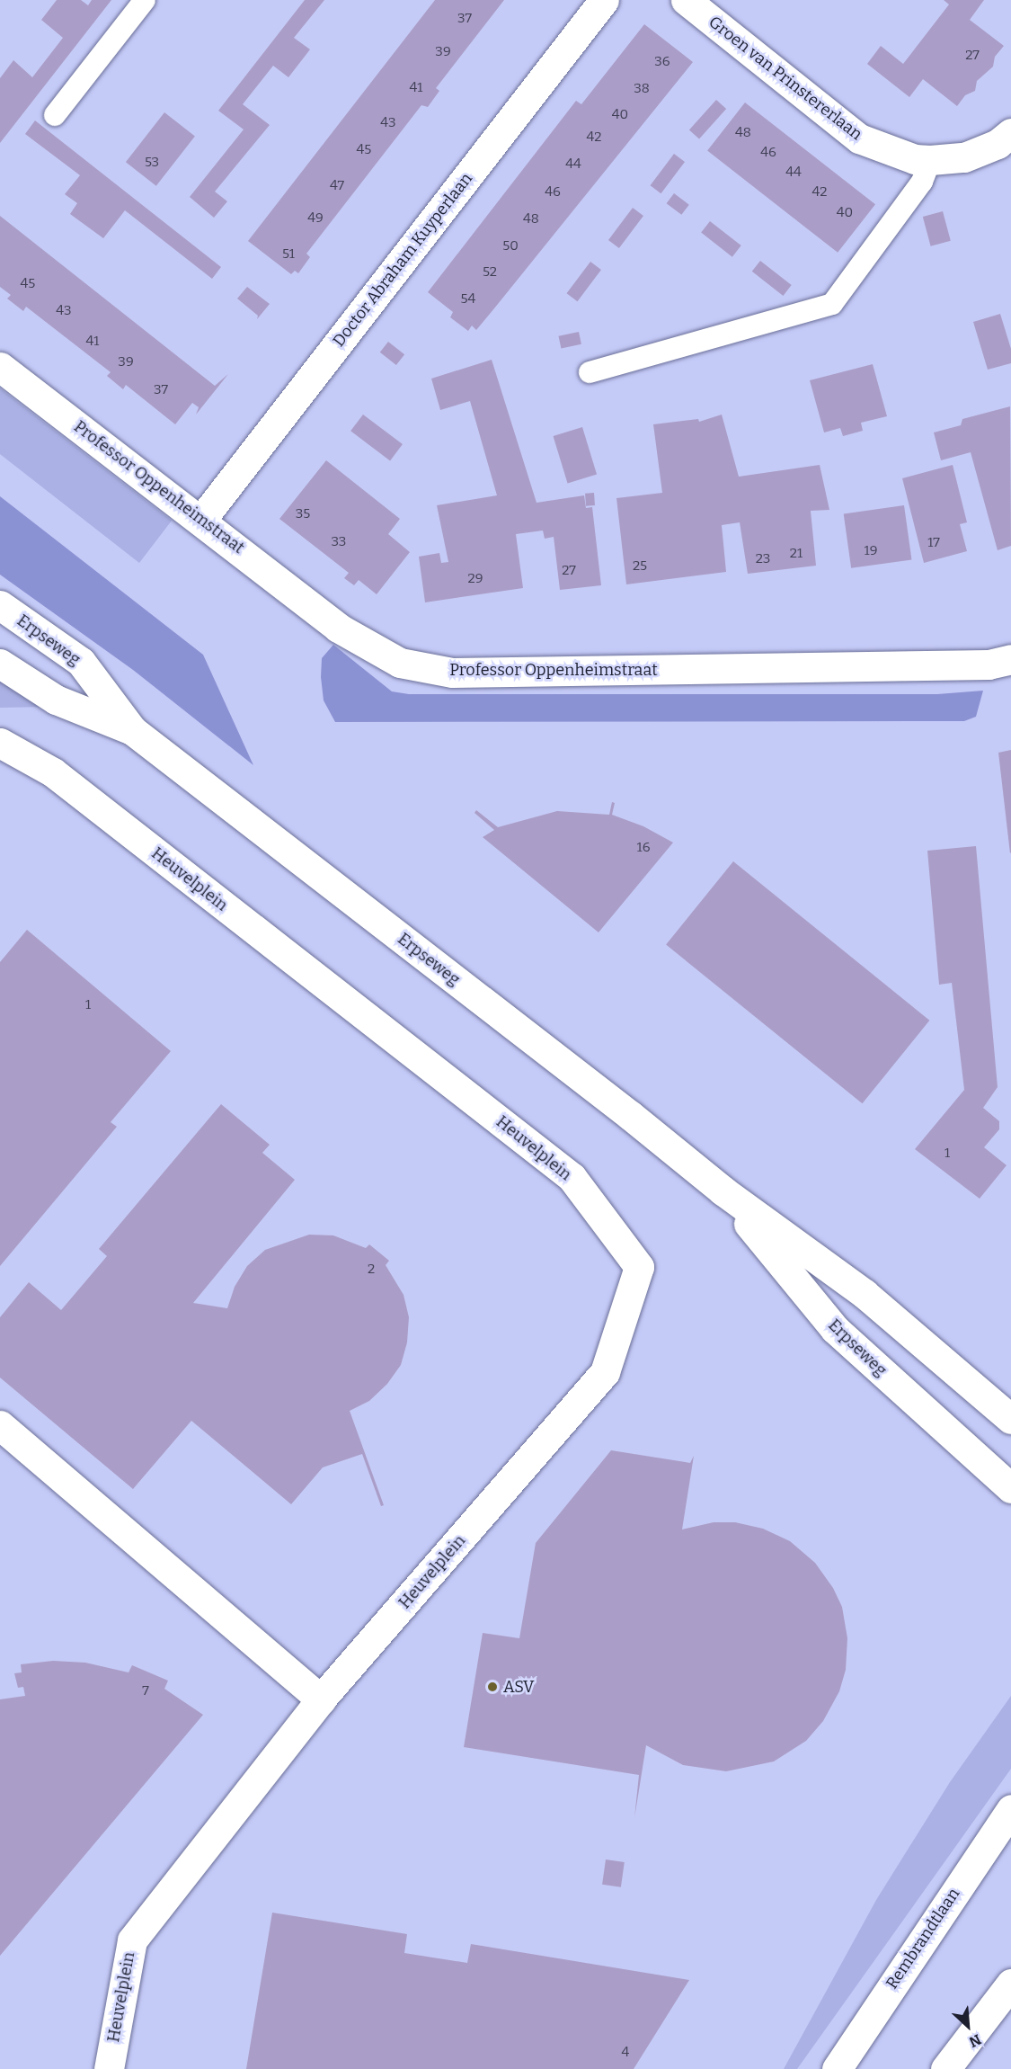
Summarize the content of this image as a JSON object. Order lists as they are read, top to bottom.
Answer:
{
  "streets": {
    "street": [
      "Groen van Prinstererlaan",
      "Doctor Abraham Kuyperlaan",
      "Professor Oppenheimstraat",
      "Erpseweg",
      "Heuvelplein",
      "Rembrandtlaan"
    ]
  },
  "crossings": [
    ["Doctor Abraham Kuyperlaan", "Professor Oppenheimstraat"]
  ],
  "places": ["ASV"],
  "house_numbers": [
    "37",
    "39",
    "27",
    "36",
    "41",
    "38",
    "40",
    "43",
    "48",
    "42",
    "45",
    "46",
    "53",
    "44",
    "44",
    "47",
    "46",
    "42",
    "40",
    "49",
    "48",
    "50",
    "51",
    "52",
    "45",
    "54",
    "43",
    "41",
    "39",
    "37",
    "35",
    "33",
    "17",
    "19",
    "21",
    "23",
    "25",
    "27",
    "29",
    "16",
    "1",
    "1",
    "2",
    "7",
    "4"
  ],
  "north": "bottom right"
}
